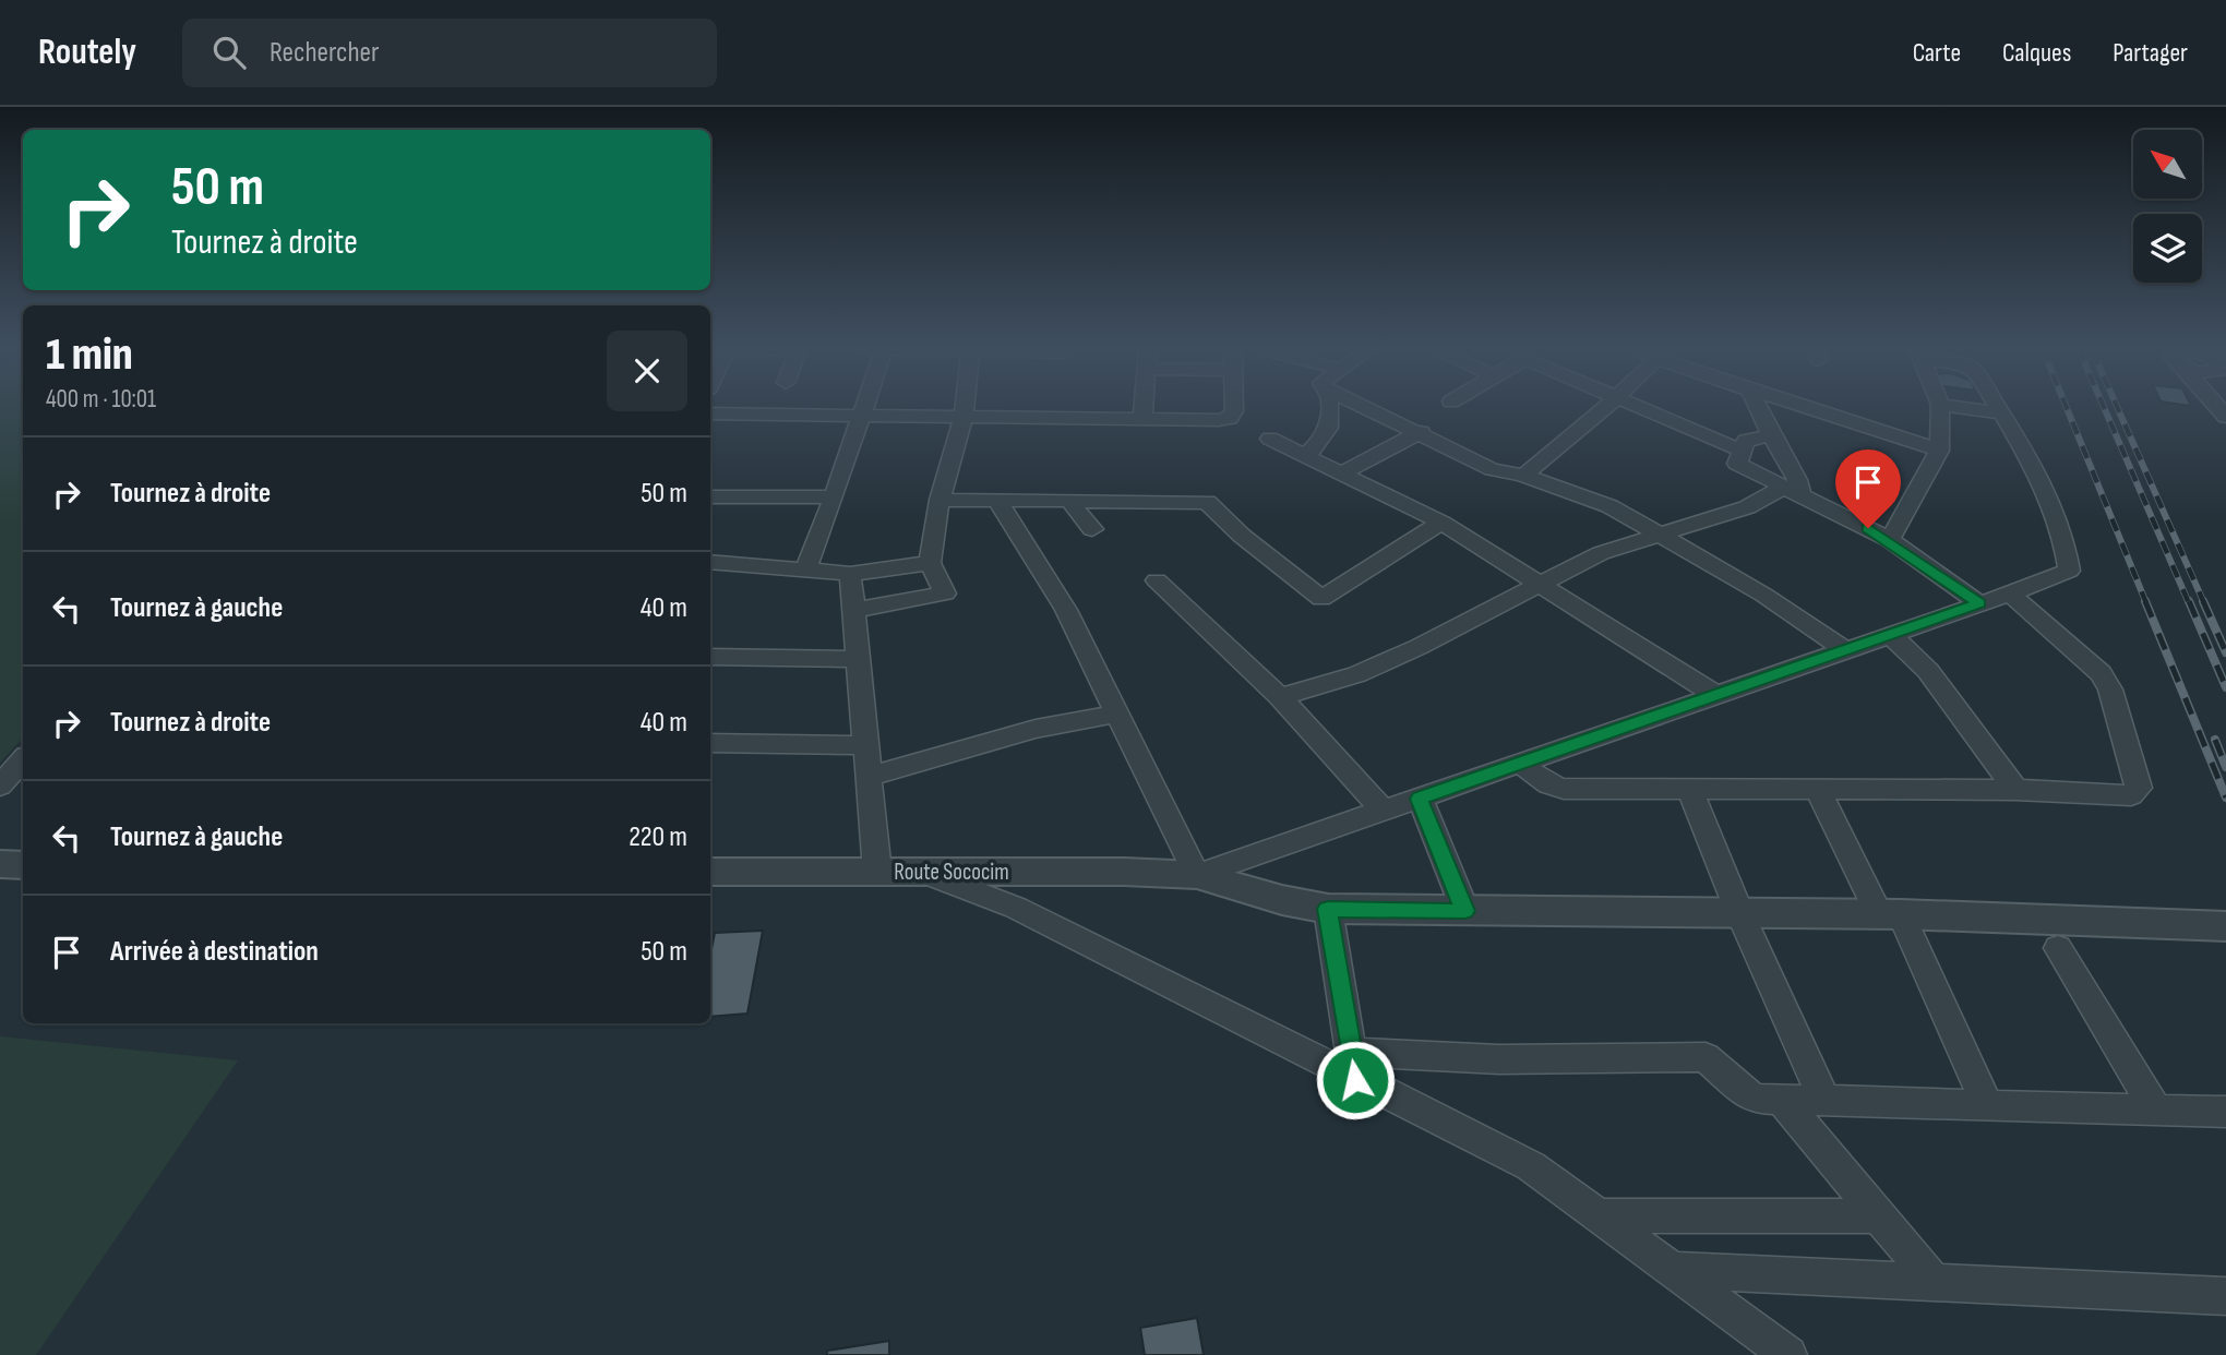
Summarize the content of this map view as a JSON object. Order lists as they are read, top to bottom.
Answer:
{
  "streets": {
    "street": ["Route Sococim"]
  },
  "north": "top left",
  "page": {
    "header": "Routely",
    "search": "Rechercher",
    "nav": ["Carte", "Calques", "Partager"],
    "turn": ["50 m", "Tournez à droite"],
    "heading": ["1 min", "400 m · 10:01"],
    "list": [
      {
        "name": "Tournez à droite",
        "value": "50 m"
      },
      {
        "name": "Tournez à gauche",
        "value": "40 m"
      },
      {
        "name": "Tournez à droite",
        "value": "40 m"
      },
      {
        "name": "Tournez à gauche",
        "value": "220 m"
      },
      {
        "name": "Arrivée à destination",
        "value": "50 m"
      }
    ]
  }
}
